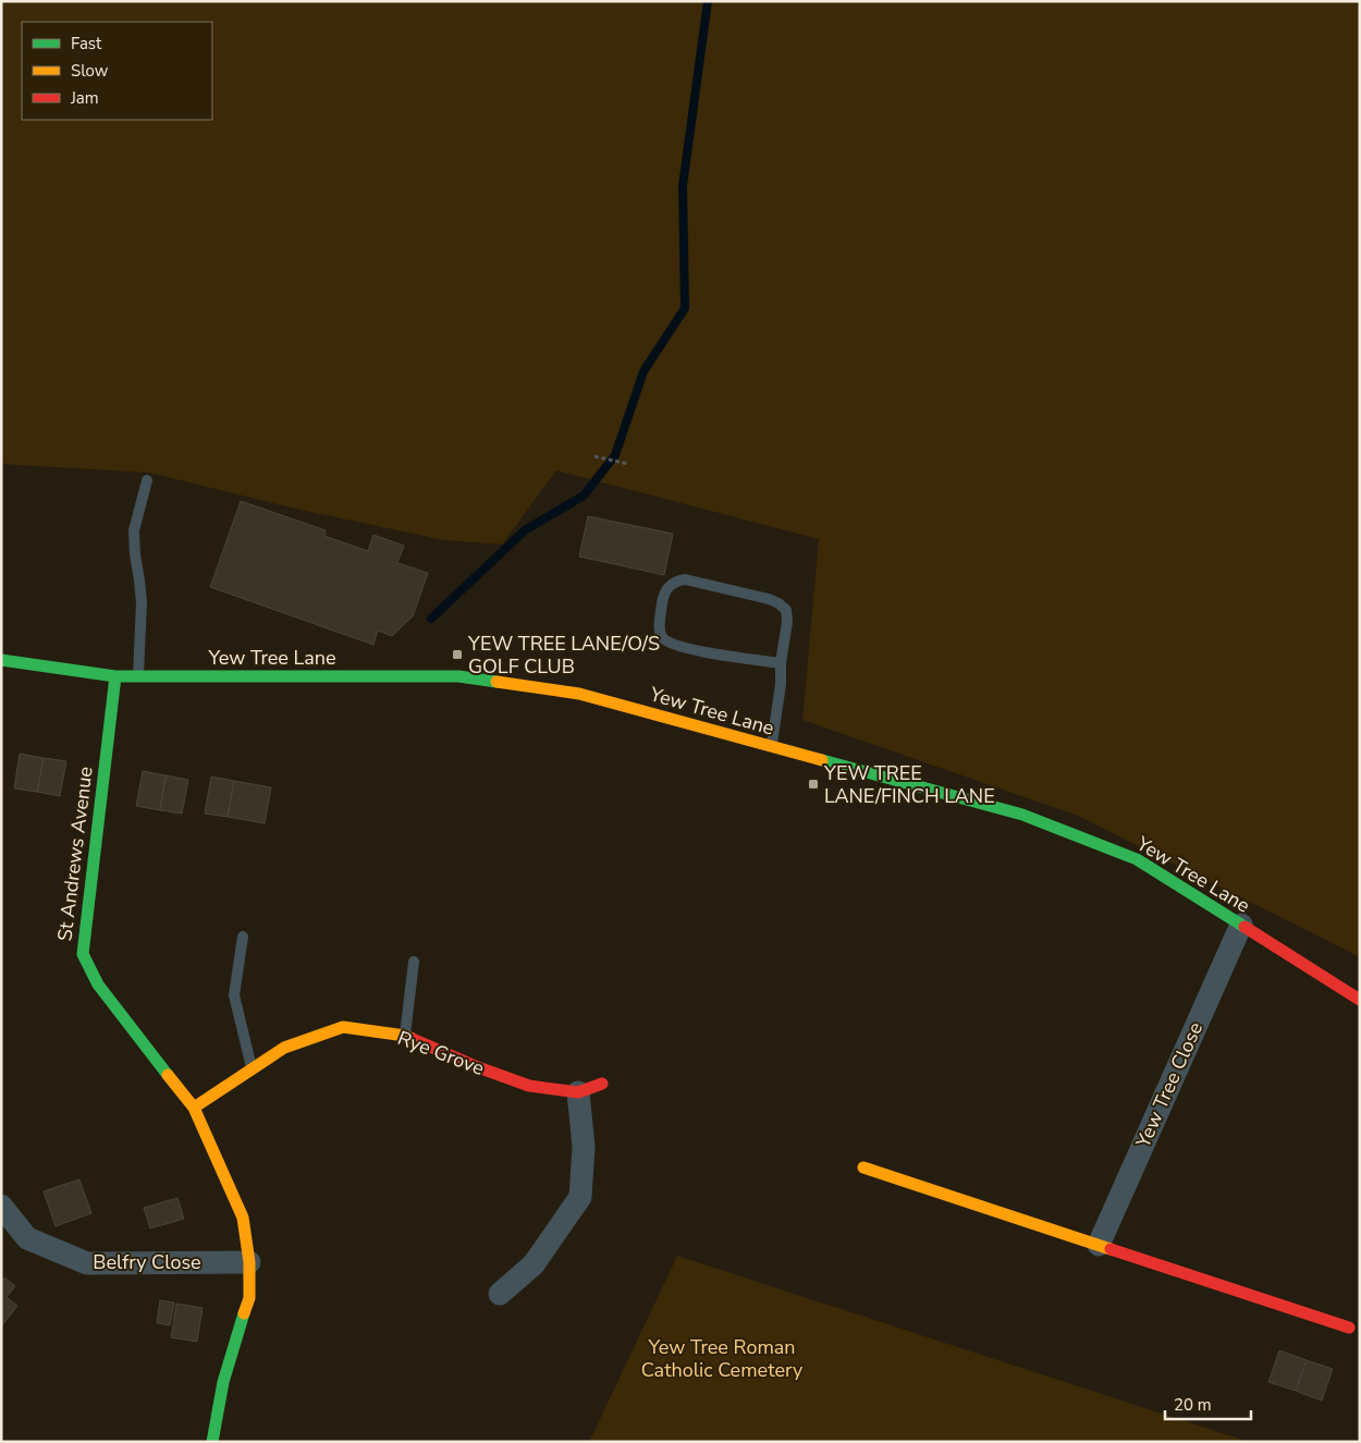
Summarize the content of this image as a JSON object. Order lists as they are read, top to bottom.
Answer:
{
  "streets": {
    "street": [
      "Yew Tree Lane",
      "St Andrews Avenue",
      "Rye Grove",
      "Yew Tree Close",
      "Belfry Close"
    ]
  },
  "crossings": [
    ["Yew Tree Lane", "St Andrews Avenue"],
    ["Yew Tree Lane", "Yew Tree Close"],
    ["St Andrews Avenue", "Rye Grove"],
    ["St Andrews Avenue", "Belfry Close"]
  ],
  "parks": ["Yew Tree Roman Catholic Cemetery"],
  "places": {
    "transit": ["YEW TREE LANE/O/S GOLF CLUB", "YEW TREE LANE/FINCH LANE"]
  },
  "legend": ["Fast", "Slow", "Jam"],
  "scale_bar": "20 m"
}
